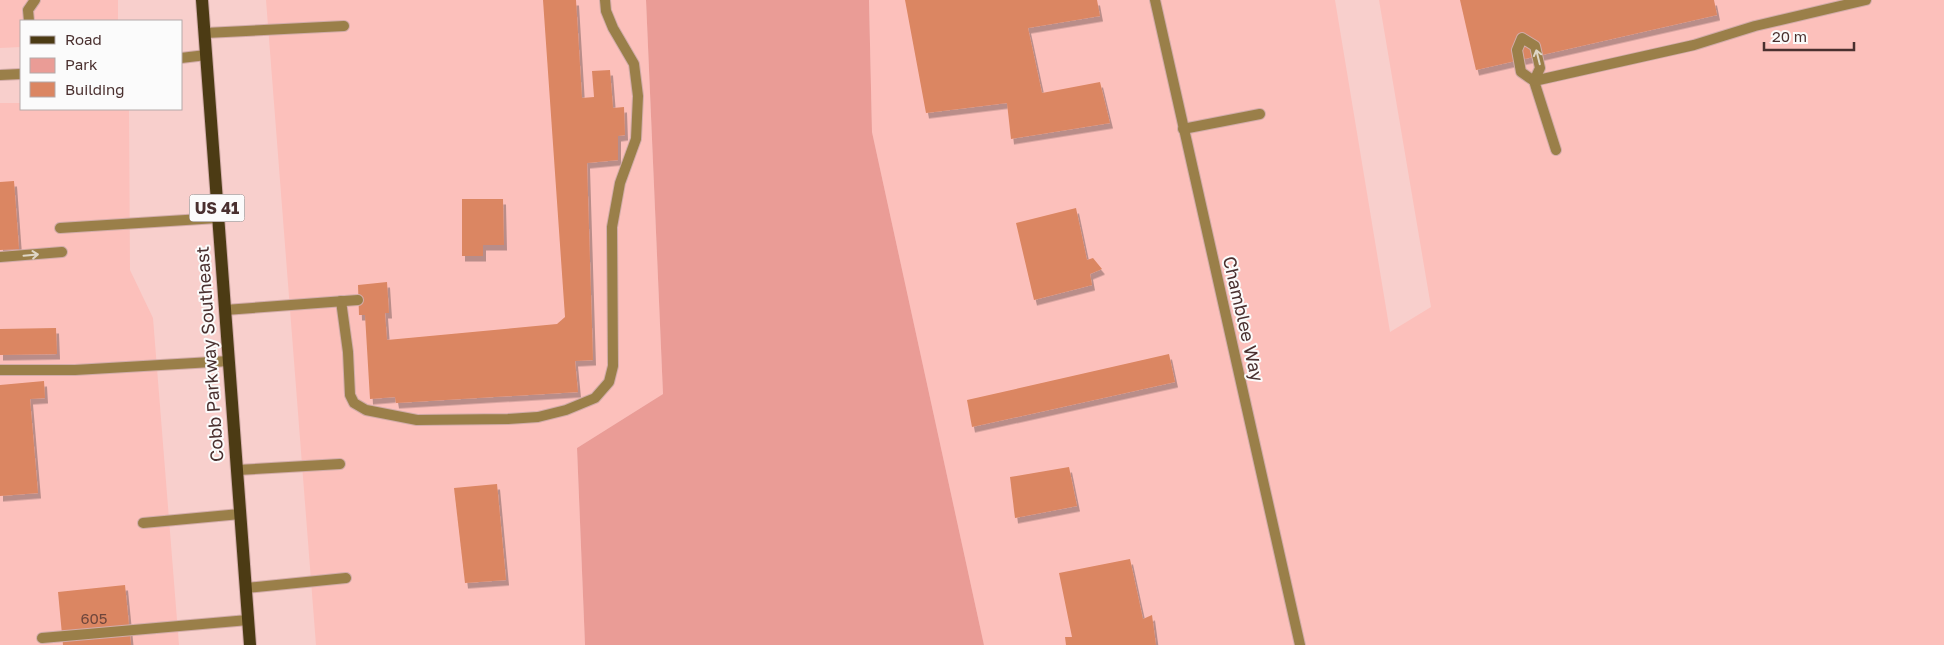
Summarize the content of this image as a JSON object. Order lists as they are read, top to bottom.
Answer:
{
  "streets": {
    "main road": ["US 41", "Cobb Parkway Southeast"],
    "street": ["Chamblee Way"]
  },
  "house_numbers": ["605"],
  "legend": ["Road", "Park", "Building"],
  "scale_bar": "20 m"
}
